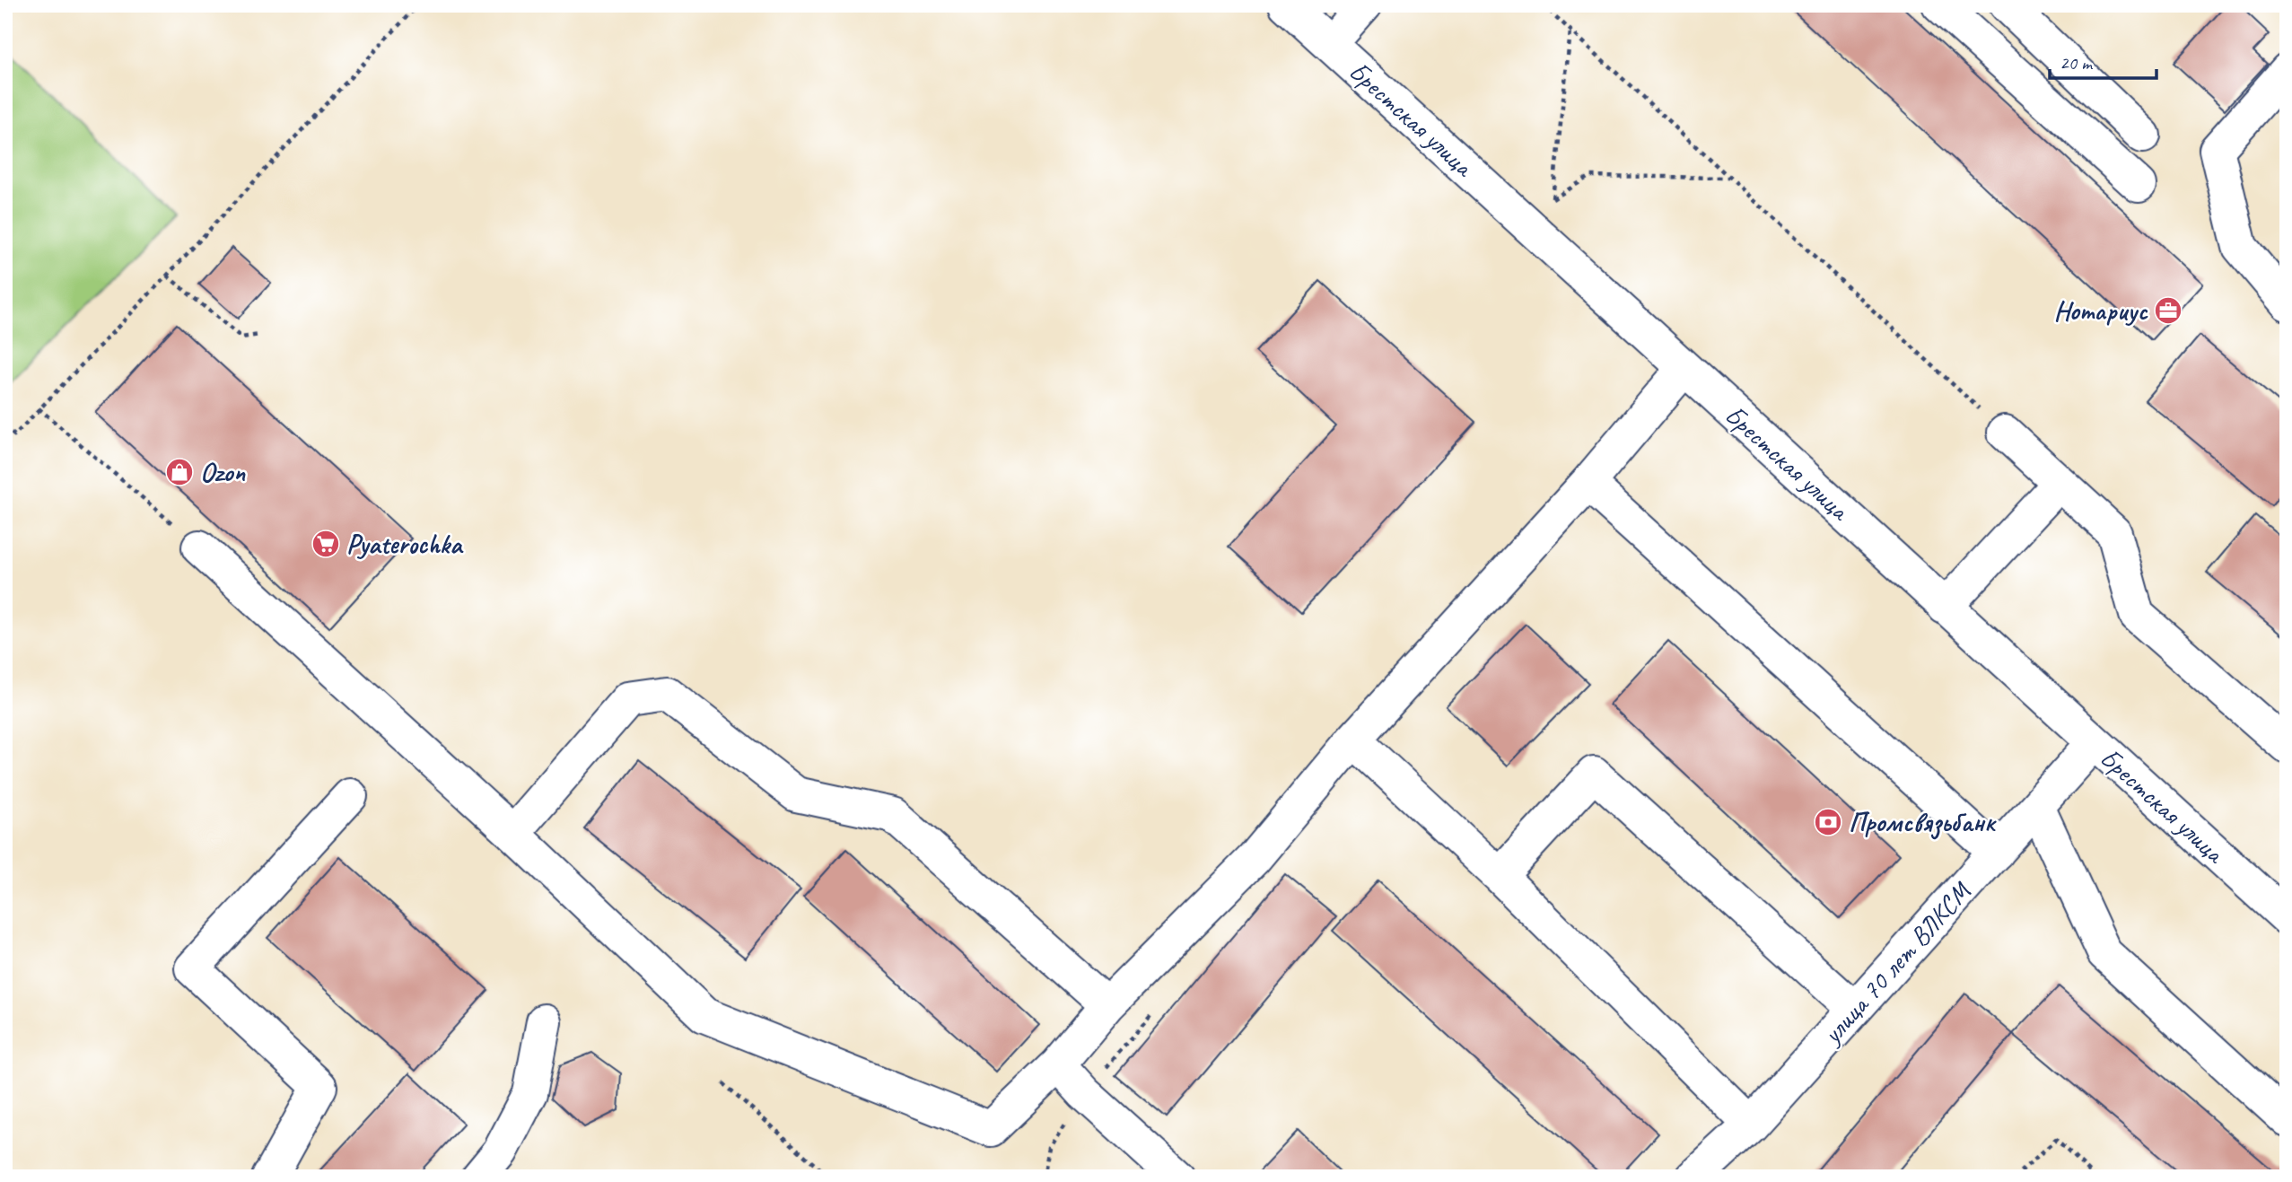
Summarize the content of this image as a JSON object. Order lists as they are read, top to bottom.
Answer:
{
  "streets": {
    "street": ["Брестская улица", "улица 70 лет ВЛКСМ"]
  },
  "crossings": [
    ["Брестская улица", "улица 70 лет ВЛКСМ"]
  ],
  "places": {
    "office": ["Нотариус"],
    "shop": ["Ozon"],
    "supermarket": ["Pyaterochka"],
    "bank": ["Промсвязьбанк"]
  },
  "scale_bar": "20 m"
}
